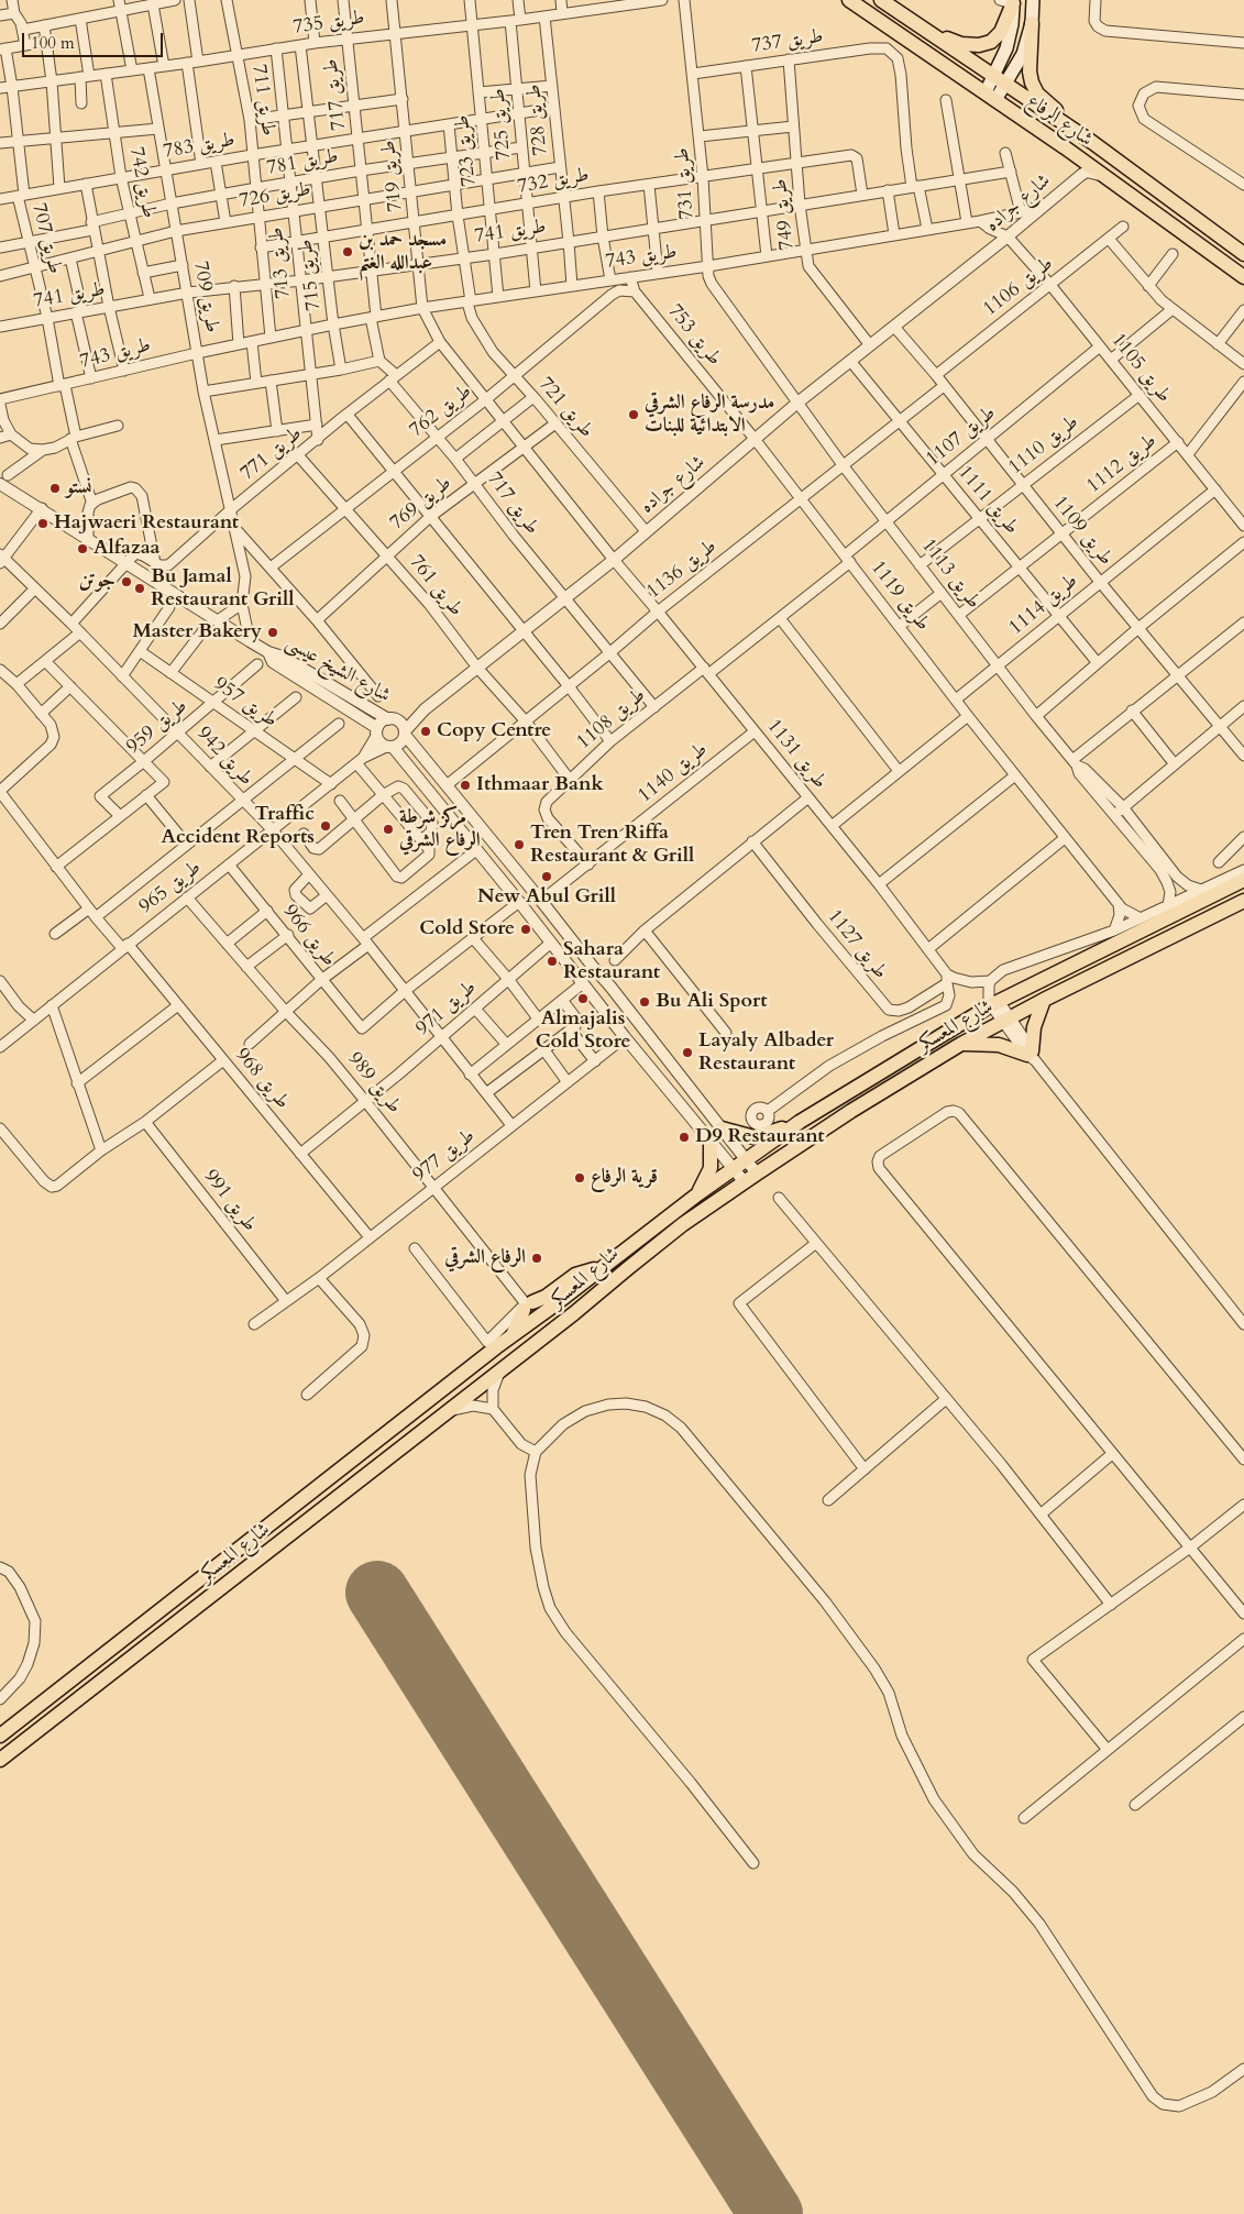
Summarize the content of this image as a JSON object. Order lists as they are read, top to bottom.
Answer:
{
  "streets": {
    "main road": ["شارع الرفاع", "شارع المعسكر"],
    "street": [
      "طريق 735",
      "طريق 737",
      "طريق 717",
      "طريق 711",
      "طريق 728",
      "طريق 725",
      "طريق 783",
      "طريق 723",
      "طريق 781",
      "طريق 719",
      "طريق 732",
      "طريق 742",
      "طريق 731",
      "طريق 726",
      "شارع جراده",
      "طريق 749",
      "طريق 741",
      "طريق 707",
      "طريق 743",
      "طريق 713",
      "طريق 715",
      "طريق 1106",
      "طريق 709",
      "طريق 753",
      "طريق 1105",
      "طريق 721",
      "طريق 762",
      "طريق 1107",
      "طريق 1110",
      "طريق 771",
      "طريق 1112",
      "طريق 1111",
      "طريق 769",
      "طريق 1109",
      "طريق 1136",
      "طريق 1113",
      "طريق 761",
      "طريق 1119",
      "طريق 1114",
      "شارع الشيخ عيسى",
      "طريق 957",
      "طريق 1108",
      "طريق 959",
      "طريق 1131",
      "طريق 942",
      "طريق 1140",
      "طريق 965",
      "طريق 966",
      "طريق 1127",
      "طريق 971",
      "طريق 968",
      "طريق 989",
      "طريق 977",
      "طريق 991"
    ]
  },
  "crossings": [
    ["طريق 735", "طريق 717"],
    ["طريق 735", "طريق 711"],
    ["طريق 735", "طريق 728"],
    ["طريق 735", "طريق 725"],
    ["طريق 735", "طريق 723"],
    ["طريق 735", "طريق 719"],
    ["طريق 735", "طريق 742"],
    ["طريق 735", "طريق 707"],
    ["طريق 735", "طريق 713"],
    ["طريق 735", "طريق 715"],
    ["طريق 735", "طريق 709"],
    ["طريق 737", "طريق 731"],
    ["طريق 737", "طريق 749"],
    ["طريق 737", "طريق 741"],
    ["طريق 717", "طريق 783"],
    ["طريق 717", "طريق 781"],
    ["طريق 717", "طريق 732"],
    ["طريق 717", "طريق 726"],
    ["طريق 717", "شارع جراده"],
    ["طريق 717", "طريق 741"],
    ["طريق 717", "طريق 743"],
    ["طريق 717", "طريق 762"],
    ["طريق 717", "طريق 771"],
    ["طريق 717", "طريق 769"],
    ["طريق 717", "طريق 1136"],
    ["طريق 717", "طريق 1108"],
    ["طريق 711", "طريق 783"],
    ["طريق 711", "طريق 781"],
    ["طريق 711", "طريق 732"],
    ["طريق 711", "طريق 726"],
    ["طريق 711", "طريق 741"],
    ["طريق 711", "طريق 743"],
    ["طريق 728", "طريق 783"],
    ["طريق 728", "طريق 732"],
    ["طريق 728", "طريق 726"],
    ["طريق 728", "طريق 741"],
    ["طريق 728", "طريق 743"],
    ["شارع الرفاع", "شارع جراده"],
    ["طريق 725", "طريق 783"],
    ["طريق 725", "طريق 781"],
    ["طريق 725", "طريق 732"],
    ["طريق 725", "طريق 726"],
    ["طريق 725", "طريق 741"],
    ["طريق 725", "طريق 743"],
    ["طريق 783", "طريق 723"],
    ["طريق 783", "طريق 719"],
    ["طريق 783", "طريق 742"],
    ["طريق 783", "طريق 707"],
    ["طريق 783", "طريق 713"],
    ["طريق 783", "طريق 715"],
    ["طريق 783", "طريق 709"],
    ["طريق 783", "طريق 721"],
    ["طريق 723", "طريق 781"],
    ["طريق 723", "طريق 732"],
    ["طريق 723", "طريق 726"],
    ["طريق 723", "طريق 741"],
    ["طريق 723", "طريق 743"],
    ["طريق 781", "طريق 719"],
    ["طريق 781", "طريق 742"],
    ["طريق 781", "طريق 707"],
    ["طريق 781", "طريق 713"],
    ["طريق 781", "طريق 715"],
    ["طريق 781", "طريق 709"],
    ["طريق 781", "طريق 721"],
    ["طريق 719", "طريق 732"],
    ["طريق 719", "طريق 726"],
    ["طريق 719", "شارع جراده"],
    ["طريق 719", "طريق 741"],
    ["طريق 719", "طريق 743"],
    ["طريق 719", "طريق 762"],
    ["طريق 719", "طريق 771"],
    ["طريق 719", "طريق 769"],
    ["طريق 719", "طريق 1131"],
    ["طريق 732", "طريق 731"],
    ["طريق 732", "طريق 749"],
    ["طريق 732", "طريق 741"],
    ["طريق 732", "طريق 713"],
    ["طريق 732", "طريق 715"],
    ["طريق 732", "طريق 721"],
    ["طريق 742", "طريق 726"],
    ["طريق 742", "طريق 741"],
    ["طريق 731", "شارع جراده"],
    ["طريق 731", "طريق 741"],
    ["طريق 731", "طريق 743"],
    ["طريق 731", "طريق 1113"],
    ["طريق 726", "طريق 707"],
    ["طريق 726", "طريق 713"],
    ["طريق 726", "طريق 715"],
    ["طريق 726", "طريق 709"],
    ["طريق 726", "طريق 721"],
    ["شارع جراده", "طريق 749"],
    ["شارع جراده", "طريق 743"],
    ["شارع جراده", "طريق 753"],
    ["شارع جراده", "طريق 1105"],
    ["شارع جراده", "طريق 721"],
    ["شارع جراده", "طريق 1111"],
    ["شارع جراده", "طريق 1109"],
    ["شارع جراده", "طريق 1113"],
    ["شارع جراده", "طريق 761"],
    ["شارع جراده", "طريق 1119"],
    ["شارع جراده", "طريق 1131"],
    ["طريق 749", "طريق 741"],
    ["طريق 749", "طريق 743"],
    ["طريق 741", "طريق 707"],
    ["طريق 741", "طريق 713"],
    ["طريق 741", "طريق 715"],
    ["طريق 741", "طريق 709"],
    ["طريق 741", "طريق 721"],
    ["طريق 707", "طريق 743"],
    ["طريق 743", "طريق 713"],
    ["طريق 743", "طريق 715"],
    ["طريق 743", "طريق 709"],
    ["طريق 743", "طريق 753"],
    ["طريق 743", "طريق 721"],
    ["طريق 713", "طريق 771"],
    ["طريق 1106", "طريق 1105"],
    ["طريق 1106", "طريق 1109"],
    ["طريق 709", "طريق 762"],
    ["طريق 709", "طريق 771"],
    ["طريق 709", "طريق 769"],
    ["طريق 709", "شارع الشيخ عيسى"],
    ["طريق 753", "طريق 762"],
    ["طريق 753", "طريق 1119"],
    ["طريق 1105", "طريق 1107"],
    ["طريق 1105", "طريق 1110"],
    ["طريق 1105", "طريق 1112"],
    ["طريق 1105", "طريق 1114"],
    ["طريق 721", "طريق 762"],
    ["طريق 721", "طريق 769"],
    ["طريق 762", "طريق 761"],
    ["طريق 1107", "طريق 1111"],
    ["طريق 1107", "طريق 1109"],
    ["طريق 1107", "طريق 1113"],
    ["طريق 1107", "طريق 1119"],
    ["طريق 1107", "طريق 1108"],
    ["طريق 1110", "طريق 1111"],
    ["طريق 1110", "طريق 1109"],
    ["طريق 1110", "طريق 1113"],
    ["طريق 771", "طريق 761"],
    ["طريق 1112", "طريق 1111"],
    ["طريق 1112", "طريق 1109"],
    ["طريق 1112", "طريق 1113"],
    ["طريق 1111", "طريق 1136"],
    ["طريق 1111", "طريق 1114"],
    ["طريق 769", "طريق 761"],
    ["طريق 1109", "طريق 1136"],
    ["طريق 1109", "طريق 1114"],
    ["طريق 1136", "طريق 1113"],
    ["طريق 1136", "طريق 761"],
    ["طريق 1136", "طريق 1119"],
    ["طريق 1136", "طريق 1131"],
    ["طريق 1113", "طريق 1114"],
    ["طريق 761", "طريق 1108"],
    ["طريق 1119", "طريق 1114"],
    ["شارع الشيخ عيسى", "طريق 965"],
    ["طريق 957", "طريق 959"],
    ["طريق 957", "طريق 965"],
    ["طريق 1108", "طريق 1131"],
    ["طريق 1108", "طريق 1140"],
    ["طريق 959", "طريق 942"],
    ["طريق 1131", "طريق 1140"],
    ["طريق 942", "طريق 965"],
    ["طريق 942", "طريق 966"],
    ["طريق 942", "طريق 971"],
    ["طريق 942", "طريق 977"],
    ["طريق 965", "طريق 966"],
    ["طريق 965", "طريق 968"],
    ["طريق 965", "طريق 989"],
    ["طريق 971", "طريق 968"],
    ["طريق 971", "طريق 989"],
    ["طريق 968", "طريق 977"],
    ["طريق 989", "طريق 977"],
    ["طريق 977", "طريق 991"]
  ],
  "places": [
    "مسجد حمد بن عبدالله الغتم",
    "مدرسة الرفاع الشرقي الابتدائية للبنات",
    "نستو",
    "Hajwaeri Restaurant",
    "Alfazaa",
    "جوتن",
    "Bu Jamal Restaurant Grill",
    "Master Bakery",
    "Copy Centre",
    "Ithmaar Bank",
    "Traffic Accident Reports",
    "مركز شرطة الرفاع الشرقي",
    "Tren Tren Riffa Restaurant & Grill",
    "New Abul Grill",
    "Cold Store",
    "Sahara Restaurant",
    "Almajalis Cold Store",
    "Bu Ali Sport",
    "Layaly Albader Restaurant",
    "D9 Restaurant",
    "قرية الرفاع",
    "الرفاع الشرقي"
  ],
  "scale_bar": "100 m"
}
